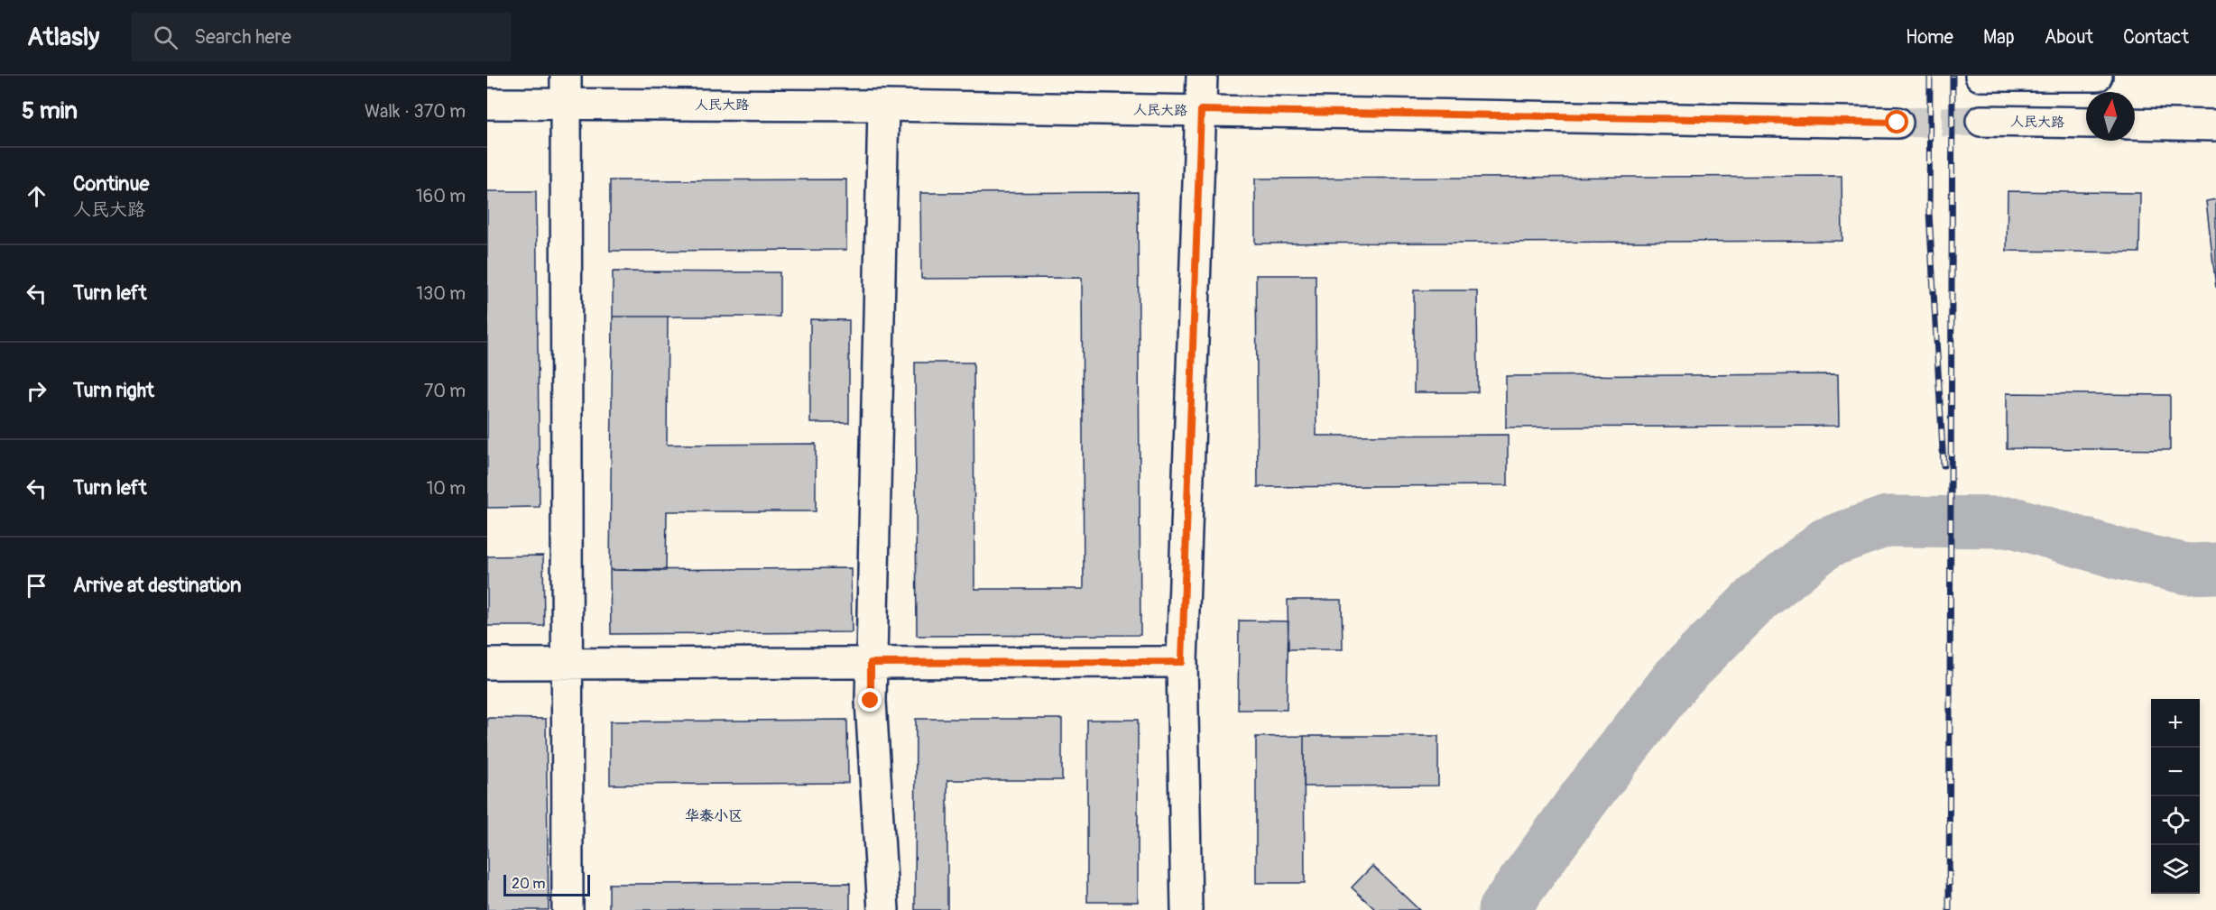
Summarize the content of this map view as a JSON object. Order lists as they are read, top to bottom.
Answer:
{
  "streets": {
    "street": ["人民大路"]
  },
  "districts": ["华泰小区"],
  "scale_bar": "20 m",
  "north": "top",
  "page": {
    "header": "Atlasly",
    "search": "Search here",
    "nav": [
      "Home",
      "Map",
      "About",
      "Contact"
    ],
    "heading": ["5 min", "Walk · 370 m"],
    "list": [
      ["Continue", "人民大路", "160 m"],
      ["Turn left", "130 m"],
      ["Turn right", "70 m"],
      ["Turn left", "10 m"],
      "Arrive at destination"
    ],
    "map_buttons": ["+", "−"],
    "scale": "20 m"
  }
}
